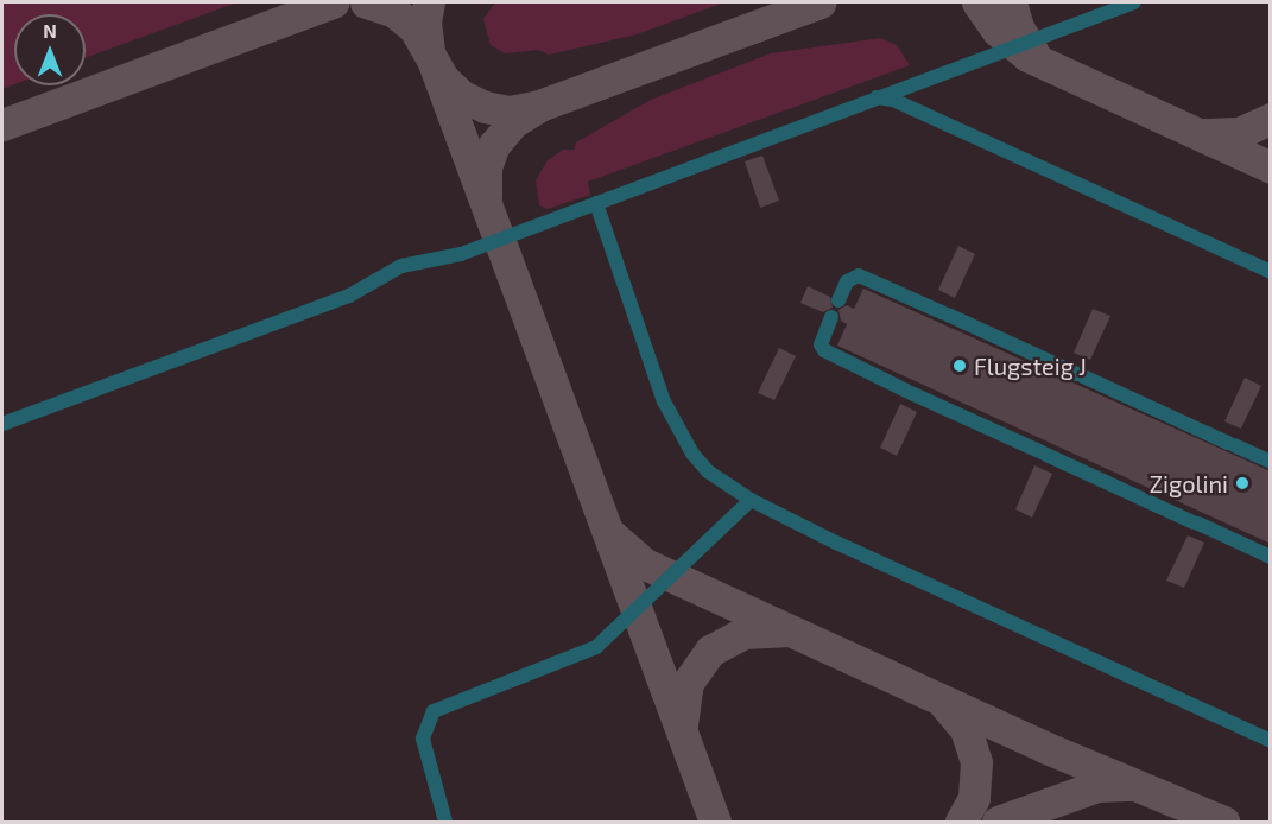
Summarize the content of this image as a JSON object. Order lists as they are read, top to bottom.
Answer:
{
  "places": ["Flugsteig J", "Zigolini"],
  "north": "top"
}
